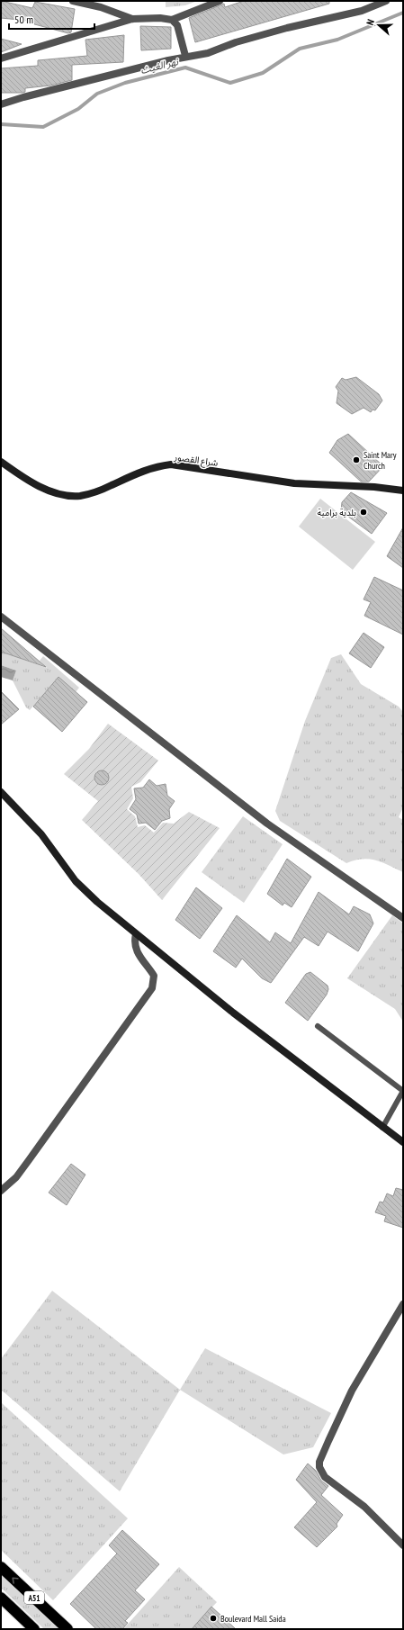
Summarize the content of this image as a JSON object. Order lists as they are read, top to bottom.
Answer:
{
  "streets": {
    "highway": ["A51"],
    "main road": ["شراع القصور"]
  },
  "water": ["نهر الغيث"],
  "places": ["Saint Mary Church", "بلدية برامية", "Boulevard Mall Saida"],
  "scale_bar": "50 m",
  "north": "left"
}
